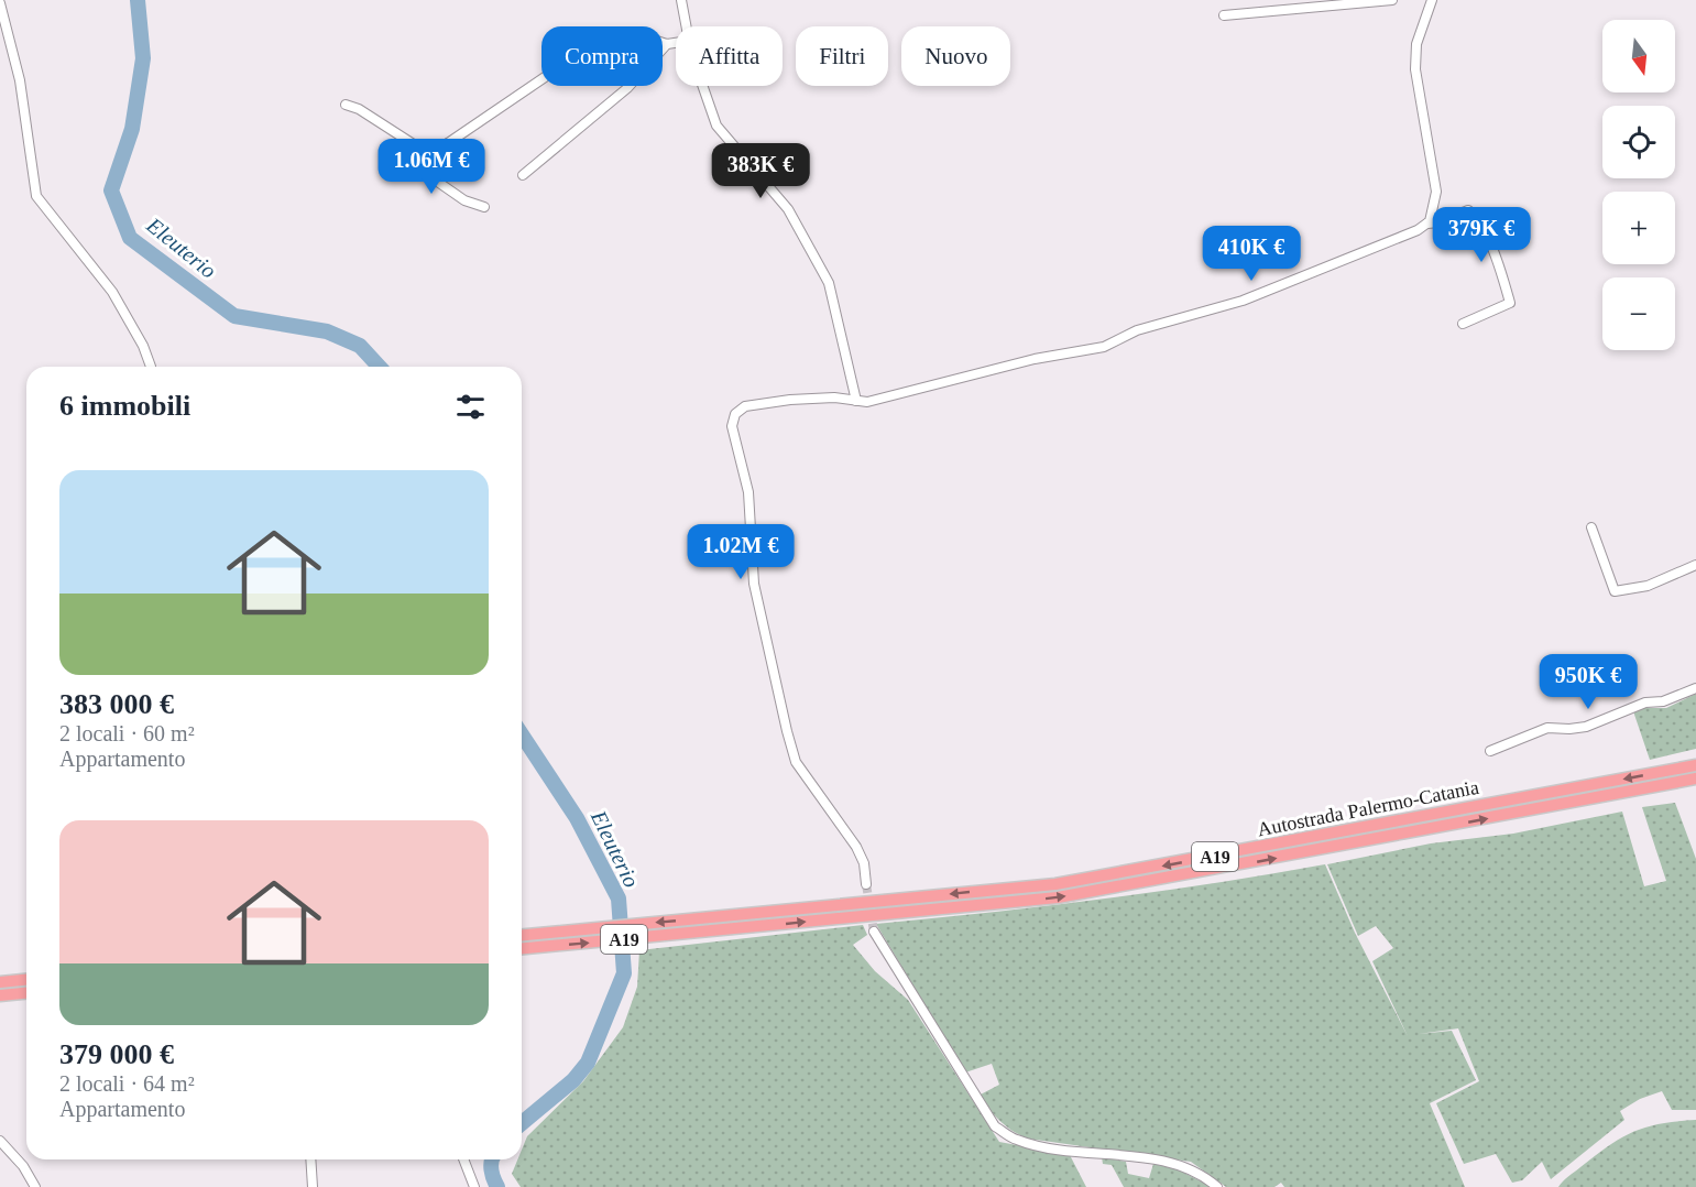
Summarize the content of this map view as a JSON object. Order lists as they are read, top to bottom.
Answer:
{
  "streets": {
    "highway": ["Autostrada Palermo-Catania", "A19"]
  },
  "water": ["Eleuterio"],
  "north": "bottom",
  "page": {
    "map_buttons": ["+", "−"],
    "chip": [
      "Compra",
      "Affitta",
      "Filtri",
      "Nuovo"
    ],
    "price": [
      "1.06M €",
      "383K €",
      "379K €",
      "410K €",
      "1.02M €",
      "950K €"
    ],
    "heading": "6 immobili",
    "list": [
      {
        "name": "383 000 €",
        "note": "2 locali · 60 m² · Appartamento"
      },
      {
        "name": "379 000 €",
        "note": "2 locali · 64 m² · Appartamento"
      }
    ]
  }
}
